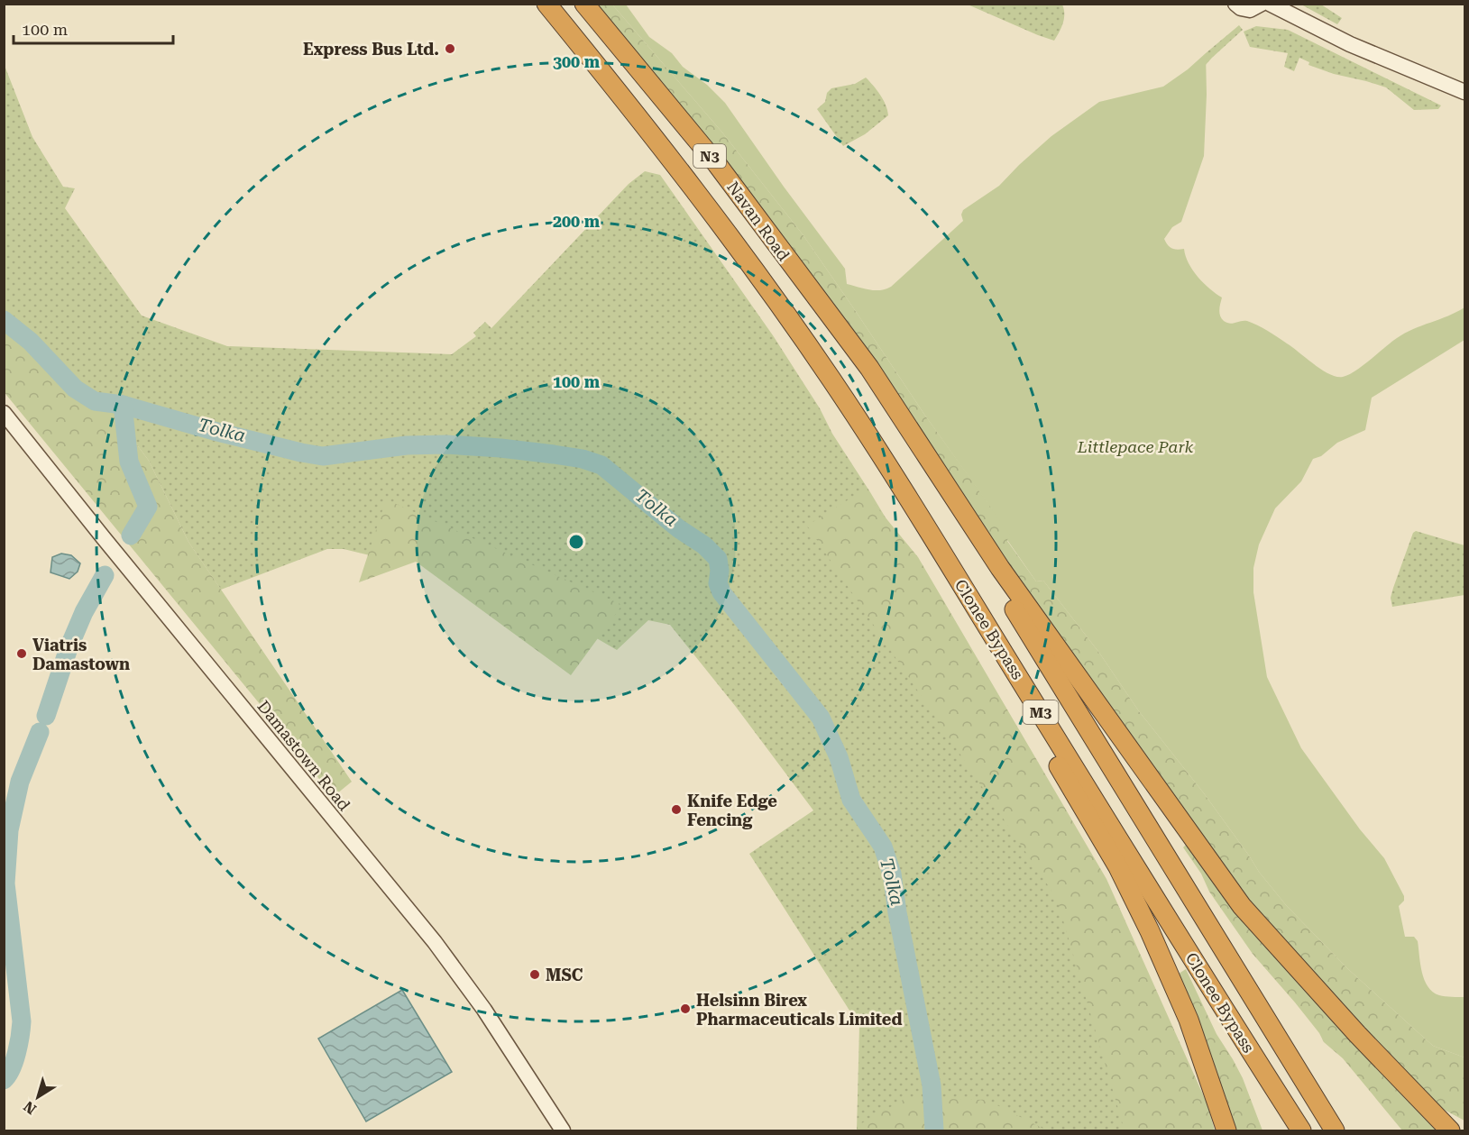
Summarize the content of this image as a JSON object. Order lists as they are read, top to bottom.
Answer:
{
  "streets": {
    "highway": [
      "N3",
      "Navan Road",
      "Clonee Bypass",
      "M3"
    ],
    "street": ["Damastown Road"]
  },
  "crossings": [
    ["Navan Road", "Clonee Bypass"]
  ],
  "water": ["Tolka"],
  "parks": ["Littlepace Park"],
  "places": [
    "Express Bus Ltd.",
    "Viatris Damastown",
    "Knife Edge Fencing",
    "MSC",
    "Helsinn Birex Pharmaceuticals Limited"
  ],
  "scale_bar": "100 m",
  "north": "bottom left",
  "rings": ["300 m", "200 m", "100 m"]
}
